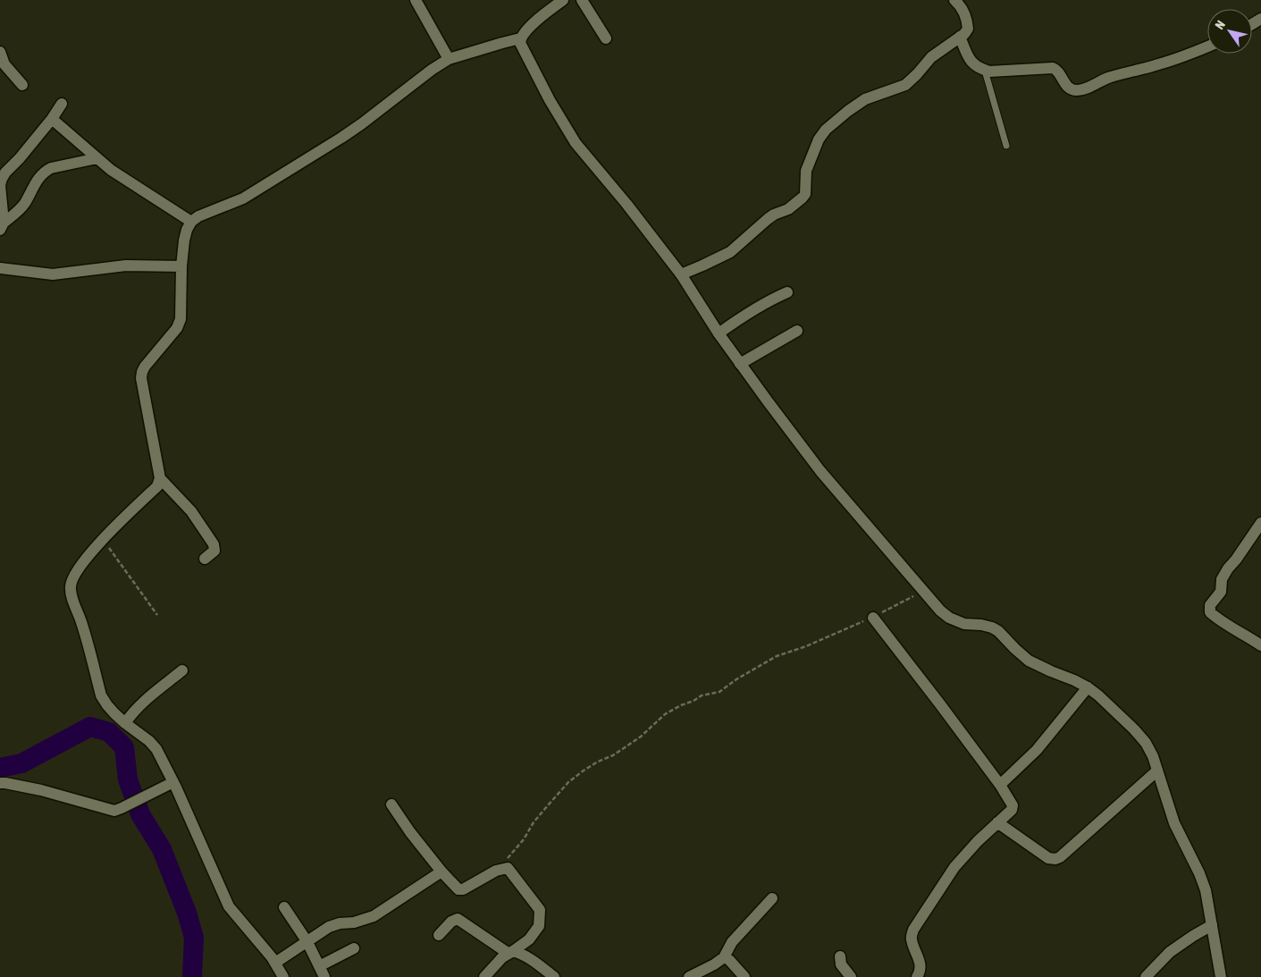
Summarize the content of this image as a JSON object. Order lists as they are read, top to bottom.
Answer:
{
  "north": "top left"
}
